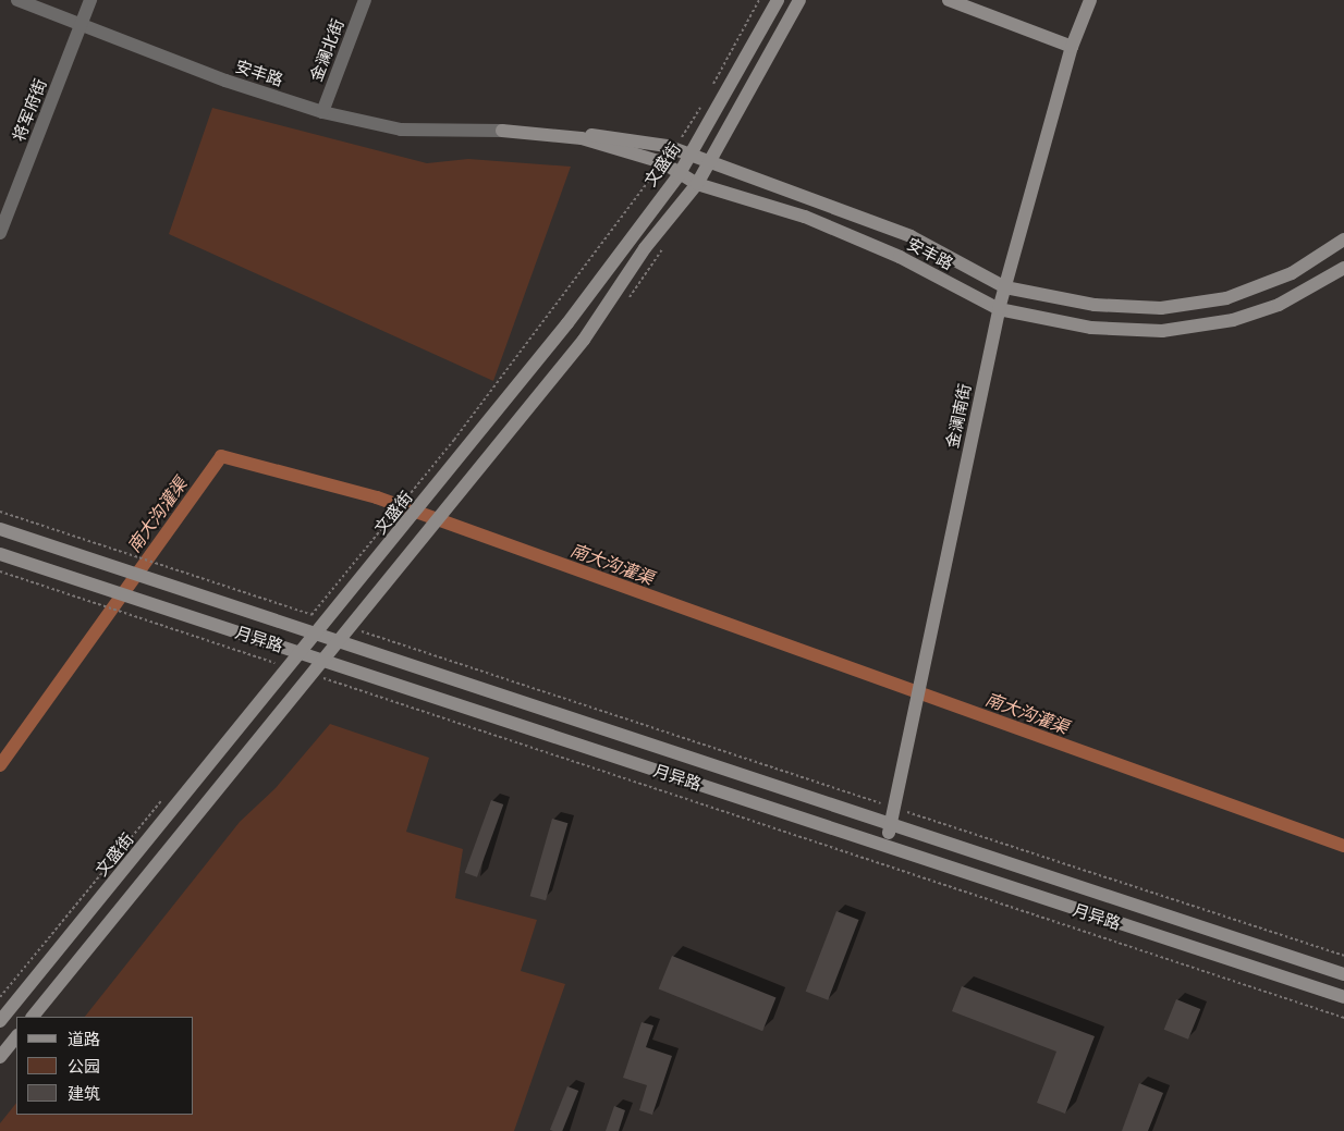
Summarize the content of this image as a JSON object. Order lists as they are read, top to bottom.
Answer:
{
  "streets": {
    "main road": [
      "安丰路",
      "文盛街",
      "金澜南街",
      "月异路"
    ],
    "street": ["金澜北街", "将军府街"]
  },
  "crossings": [
    ["金澜北街", "安丰路"],
    ["安丰路", "将军府街"],
    ["安丰路", "文盛街"],
    ["安丰路", "金澜南街"],
    ["文盛街", "月异路"],
    ["金澜南街", "月异路"]
  ],
  "water": ["南大沟灌渠"],
  "legend": ["道路", "公园", "建筑"]
}
